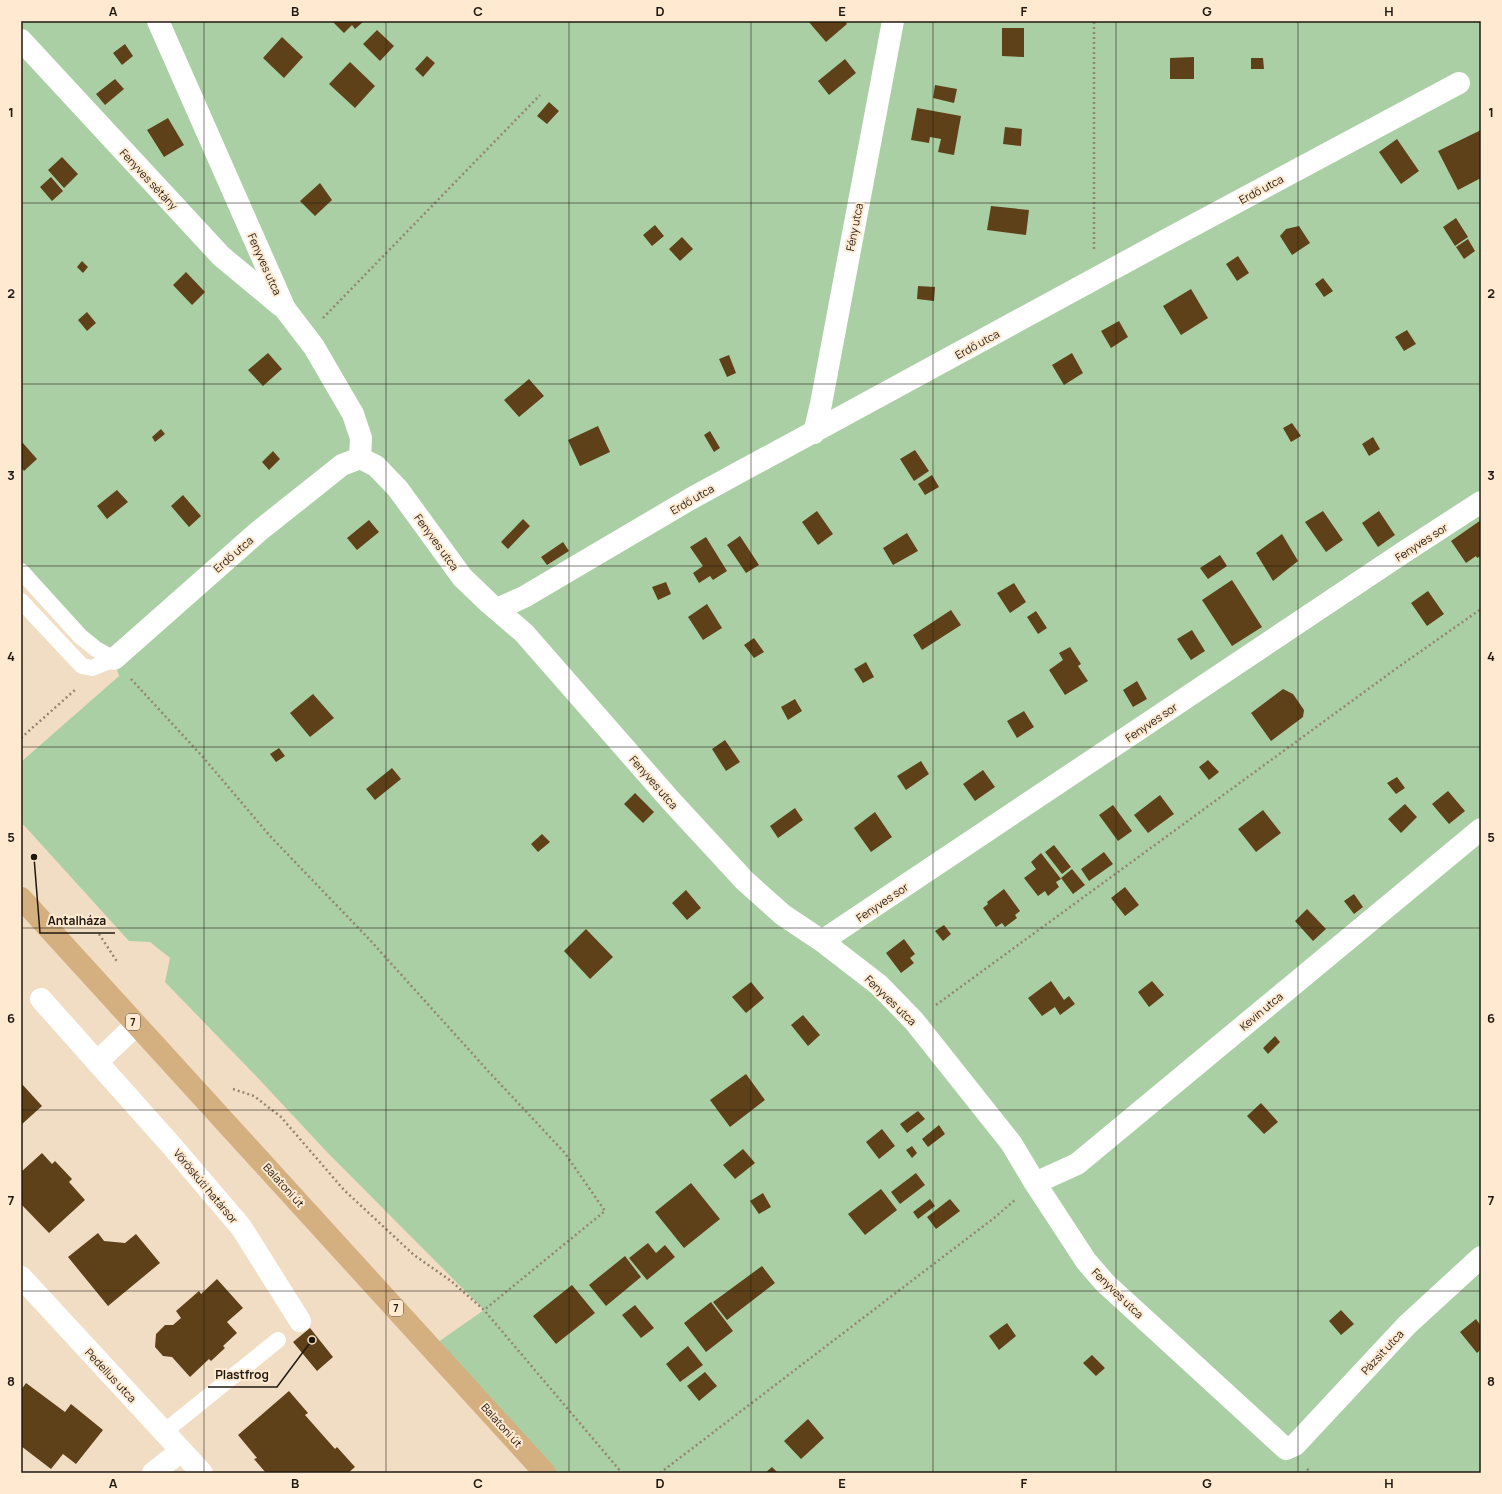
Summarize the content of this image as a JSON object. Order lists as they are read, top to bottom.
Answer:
{
  "streets": {
    "main road": ["7", "Balatoni út"],
    "street": [
      "Fenyves sétány",
      "Erdő utca",
      "Fény utca",
      "Fenyves utca",
      "Fenyves sor",
      "Kevin utca",
      "Vöröskúti határsor",
      "Pázsit utca",
      "Pedellus utca"
    ]
  },
  "crossings": [
    ["Fenyves sétány", "Fenyves utca"],
    ["Erdő utca", "Fény utca"],
    ["Erdő utca", "Fenyves utca"],
    ["Fenyves utca", "Fenyves sor"],
    ["Fenyves utca", "Kevin utca"],
    ["Fenyves utca", "Pázsit utca"]
  ],
  "places": ["Antalháza", "Plastfrog"],
  "grid": {
    "columns": [
      "A",
      "B",
      "C",
      "D",
      "E",
      "F",
      "G",
      "H"
    ],
    "rows": [
      "1",
      "2",
      "3",
      "4",
      "5",
      "6",
      "7",
      "8"
    ]
  }
}
